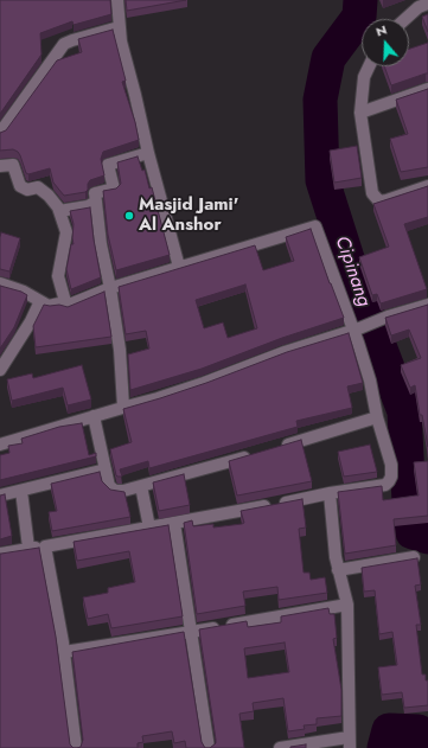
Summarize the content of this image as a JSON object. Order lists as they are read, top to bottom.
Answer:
{
  "water": ["Cipinang"],
  "places": ["Masjid Jami' Al Anshor"],
  "north": "top"
}
